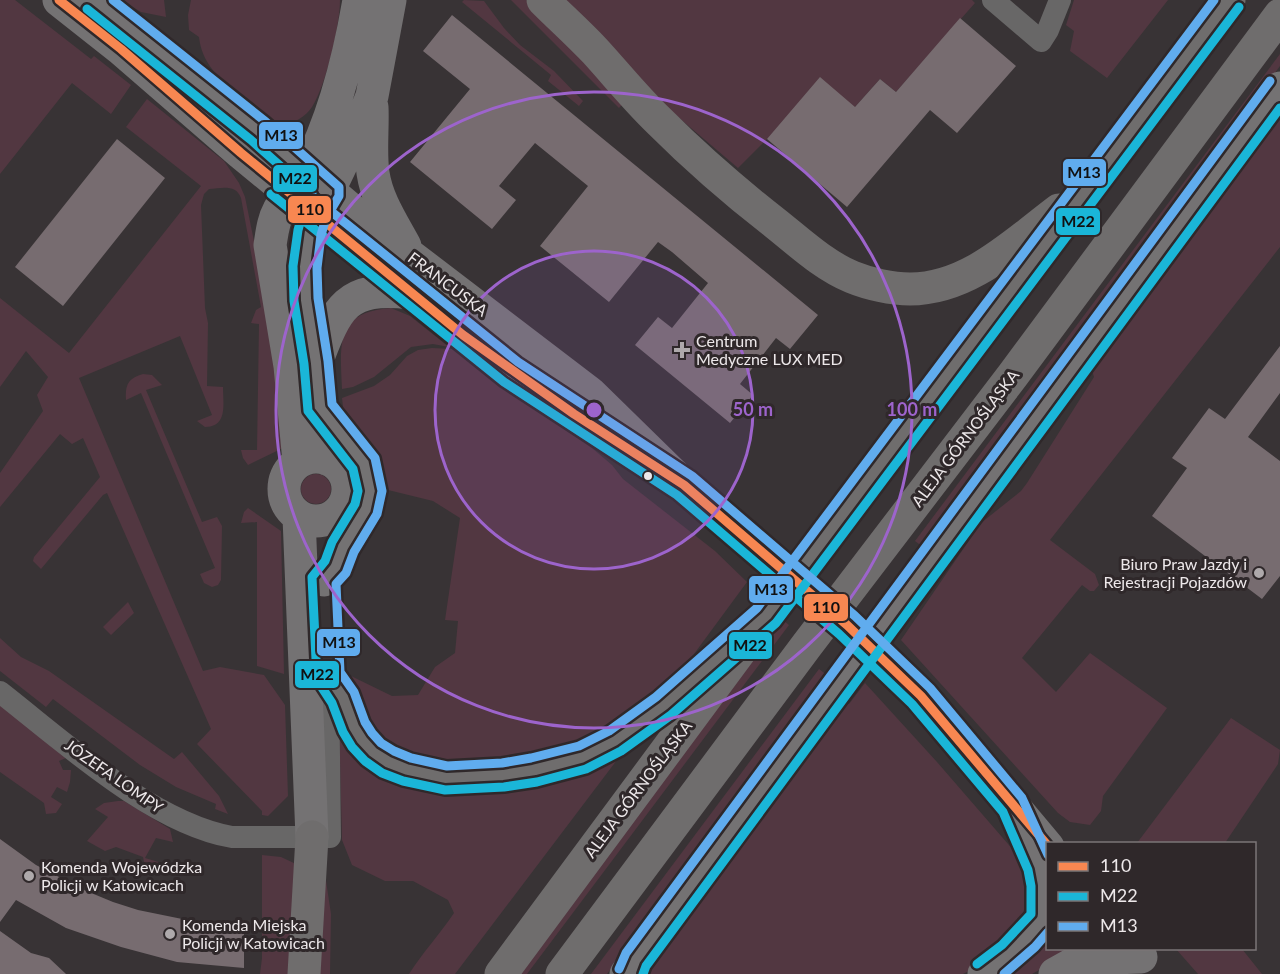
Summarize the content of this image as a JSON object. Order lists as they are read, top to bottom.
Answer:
{
  "streets": {
    "highway": ["ALEJA GÓRNOŚLĄSKA"],
    "street": ["FRANCUSKA", "JÓZEFA LOMPY"]
  },
  "places": {
    "health": ["Centrum Medyczne LUX MED"],
    "other": ["Biuro Praw Jazdy i Rejestracji Pojazdów", "Komenda Wojewódzka Policji w Katowicach", "Komenda Miejska Policji w Katowicach"]
  },
  "lines": ["transit line 110", "transit line M13", "transit line M22"],
  "legend": ["110", "M22", "M13"],
  "rings": ["50 m", "100 m"]
}
